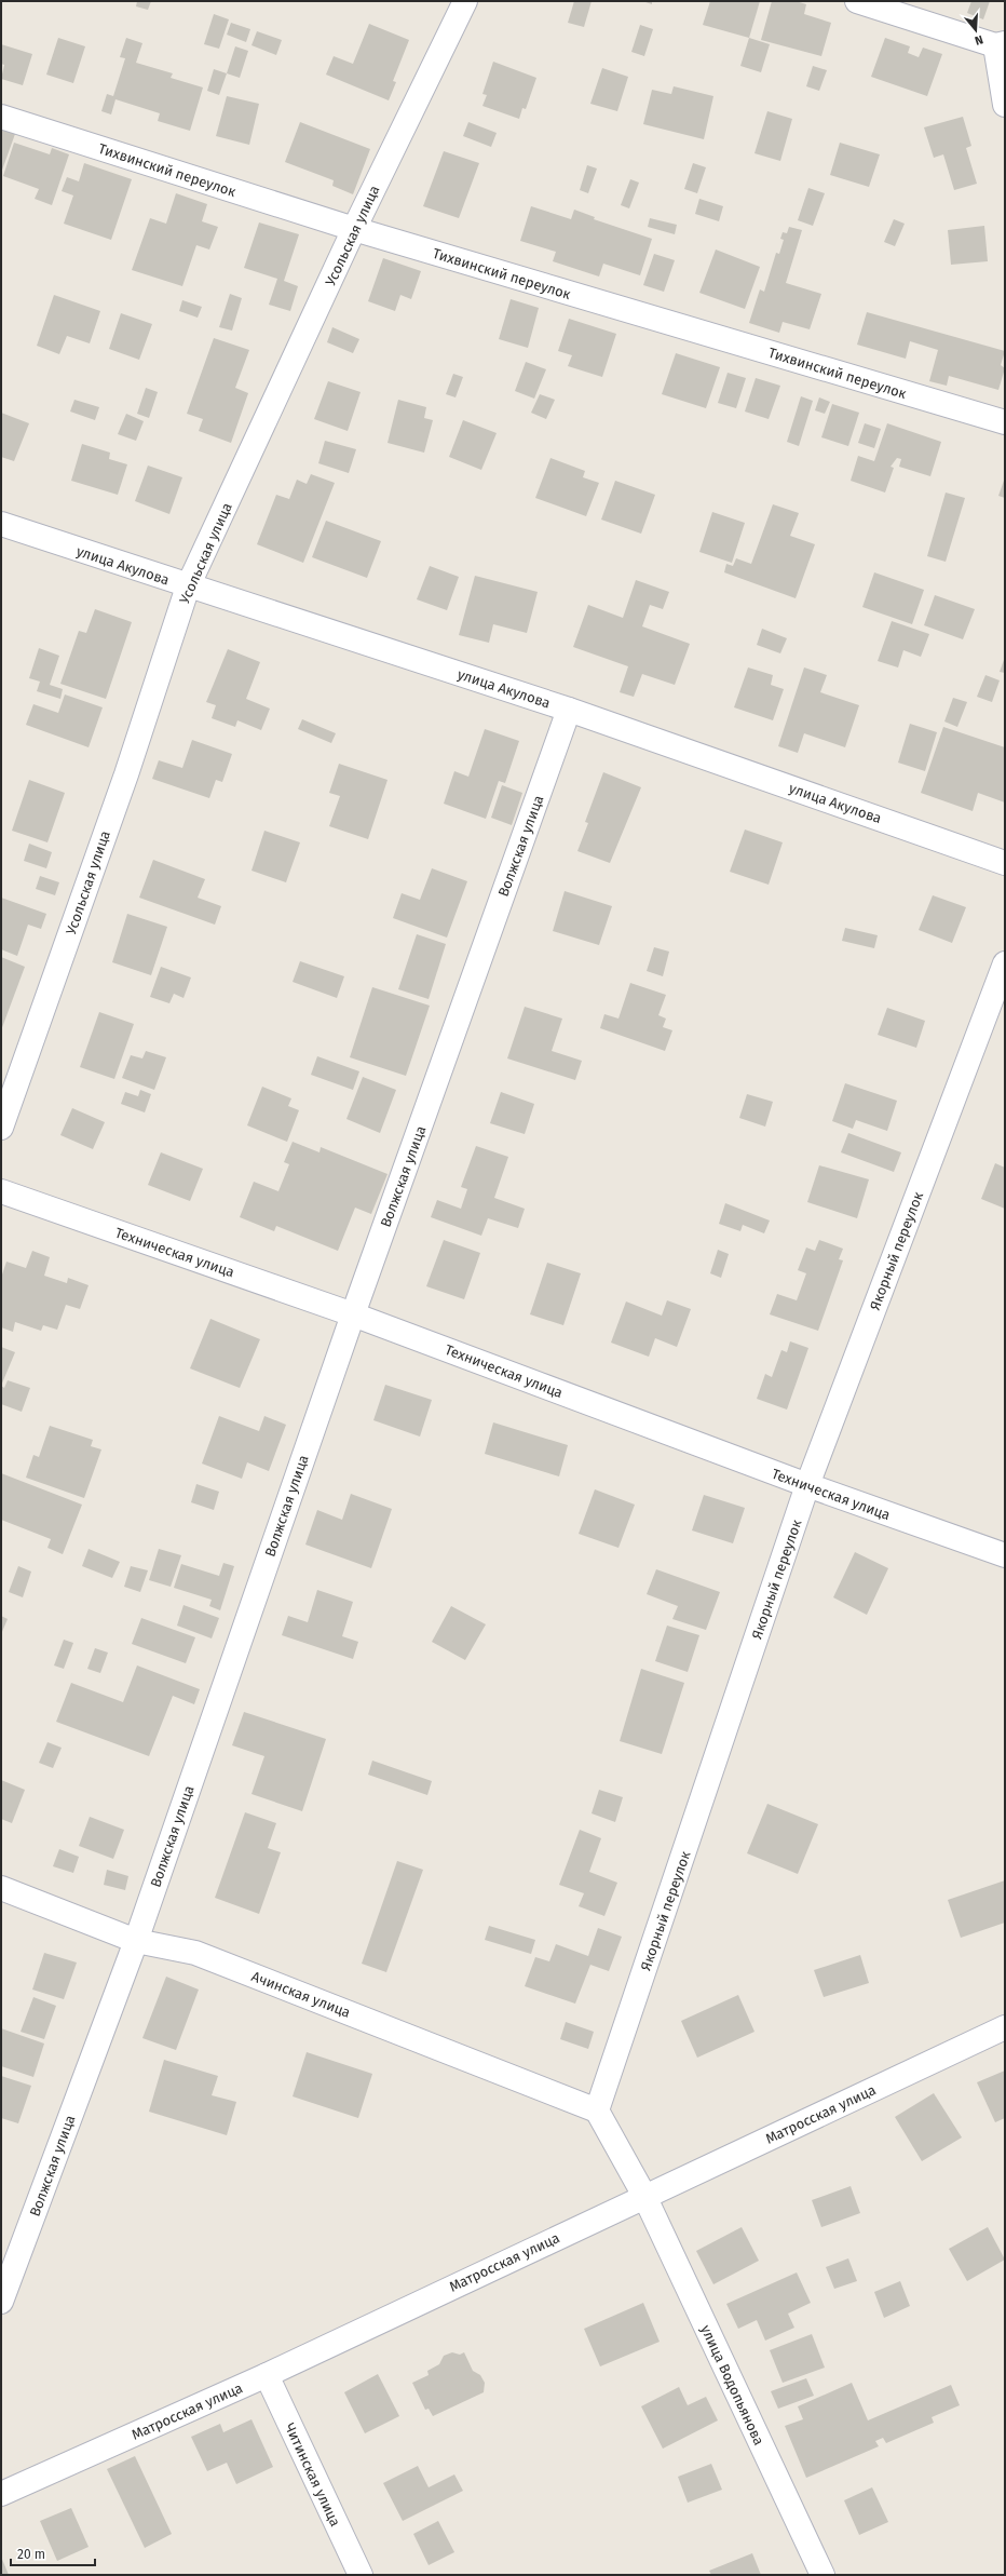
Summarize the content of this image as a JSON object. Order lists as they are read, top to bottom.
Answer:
{
  "streets": {
    "street": [
      "Тихвинский переулок",
      "Усольская улица",
      "улица Акулова",
      "Волжская улица",
      "Якорный переулок",
      "Техническая улица",
      "Ачинская улица",
      "Матросская улица",
      "улица Водопьянова",
      "Читинская улица"
    ]
  },
  "crossings": [
    ["Тихвинский переулок", "Усольская улица"],
    ["Усольская улица", "улица Акулова"],
    ["улица Акулова", "Волжская улица"],
    ["Волжская улица", "Техническая улица"],
    ["Волжская улица", "Ачинская улица"],
    ["Якорный переулок", "Техническая улица"],
    ["Якорный переулок", "Ачинская улица"],
    ["Матросская улица", "улица Водопьянова"],
    ["Матросская улица", "Читинская улица"]
  ],
  "scale_bar": "20 m",
  "north": "bottom"
}
